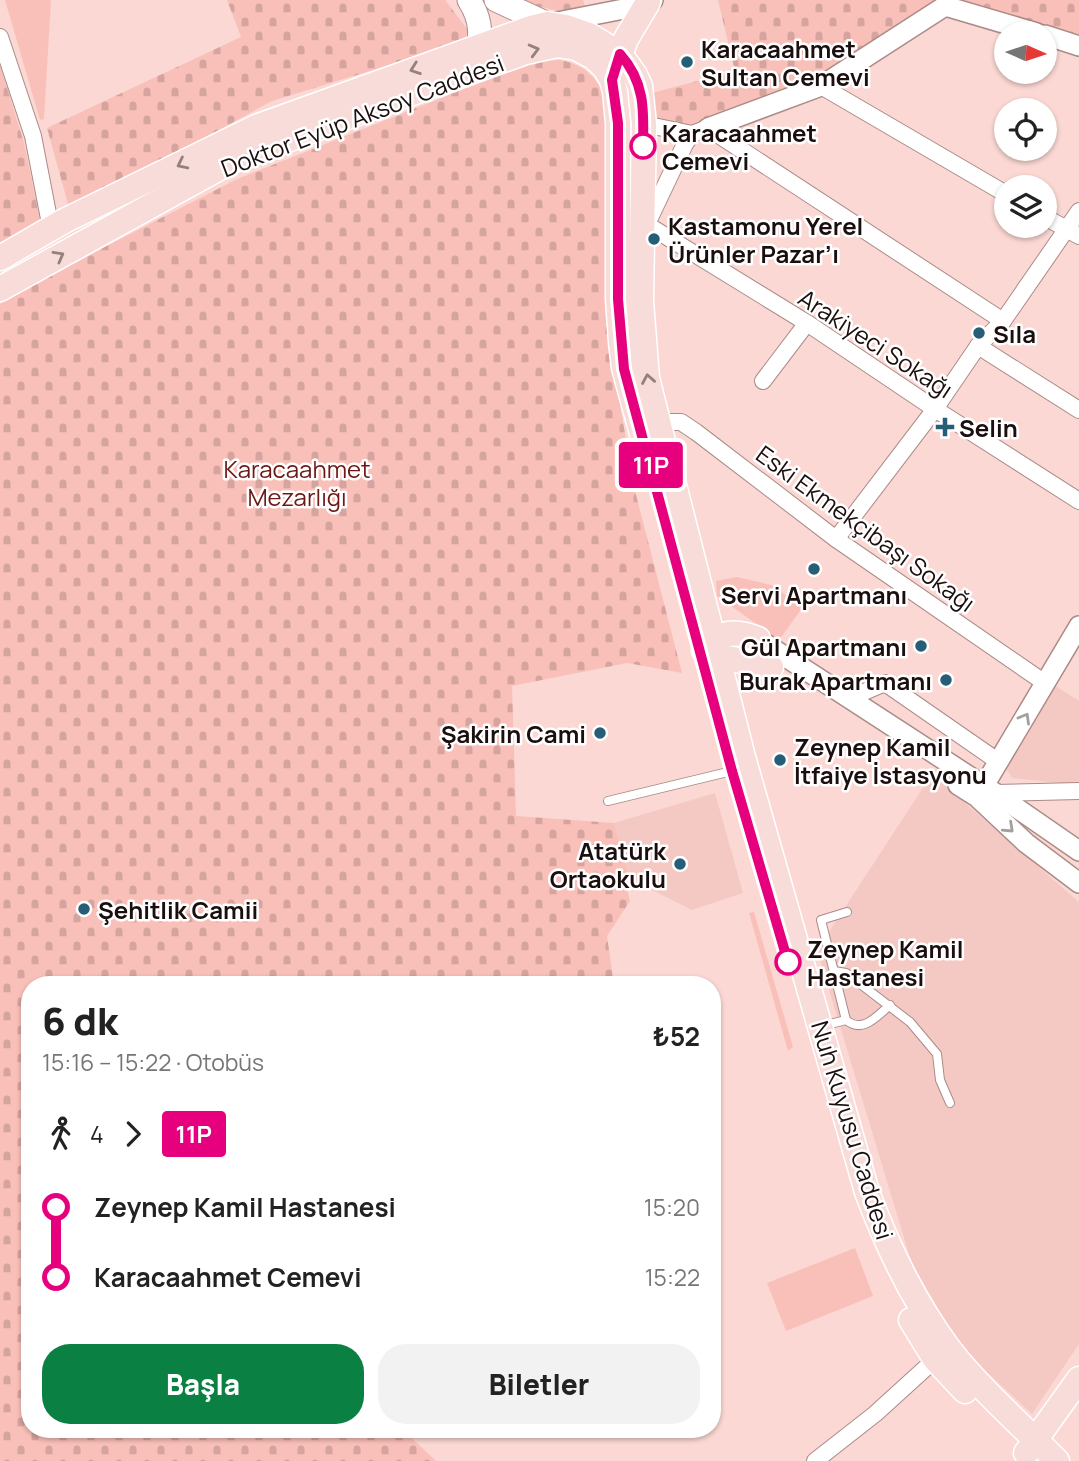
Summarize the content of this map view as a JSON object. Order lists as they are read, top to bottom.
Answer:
{
  "streets": {
    "main road": ["Doktor Eyüp Aksoy Caddesi", "Nuh Kuyusu Caddesi"],
    "street": ["Arakiyeci Sokağı", "Eski Ekmekçibaşı Sokağı"]
  },
  "crossings": [
    ["Arakiyeci Sokağı", "Nuh Kuyusu Caddesi"],
    ["Eski Ekmekçibaşı Sokağı", "Nuh Kuyusu Caddesi"]
  ],
  "parks": ["Karacaahmet Mezarlığı"],
  "places": {
    "other": [
      "Karacaahmet Sultan Cemevi",
      "Karacaahmet Cemevi",
      "Kastamonu Yerel Ürünler Pazar’ı",
      "Sıla",
      "Servi Apartmanı",
      "Gül Apartmanı",
      "Burak Apartmanı",
      "Şakirin Cami",
      "Zeynep Kamil İtfaiye İstasyonu",
      "Atatürk Ortaokulu",
      "Şehitlik Camii",
      "Zeynep Kamil Hastanesi"
    ],
    "health": ["Selin"]
  },
  "lines": ["bus line 11P"],
  "north": "right",
  "page": {
    "on_map": "11P",
    "heading": ["6 dk", "15:16 – 15:22 · Otobüs", "₺52"],
    "legs": ["4", "11P"],
    "list": [
      {
        "name": "Zeynep Kamil Hastanesi",
        "value": "15:20"
      },
      {
        "name": "Karacaahmet Cemevi",
        "value": "15:22"
      }
    ],
    "buttons": ["Başla", "Biletler"]
  }
}
